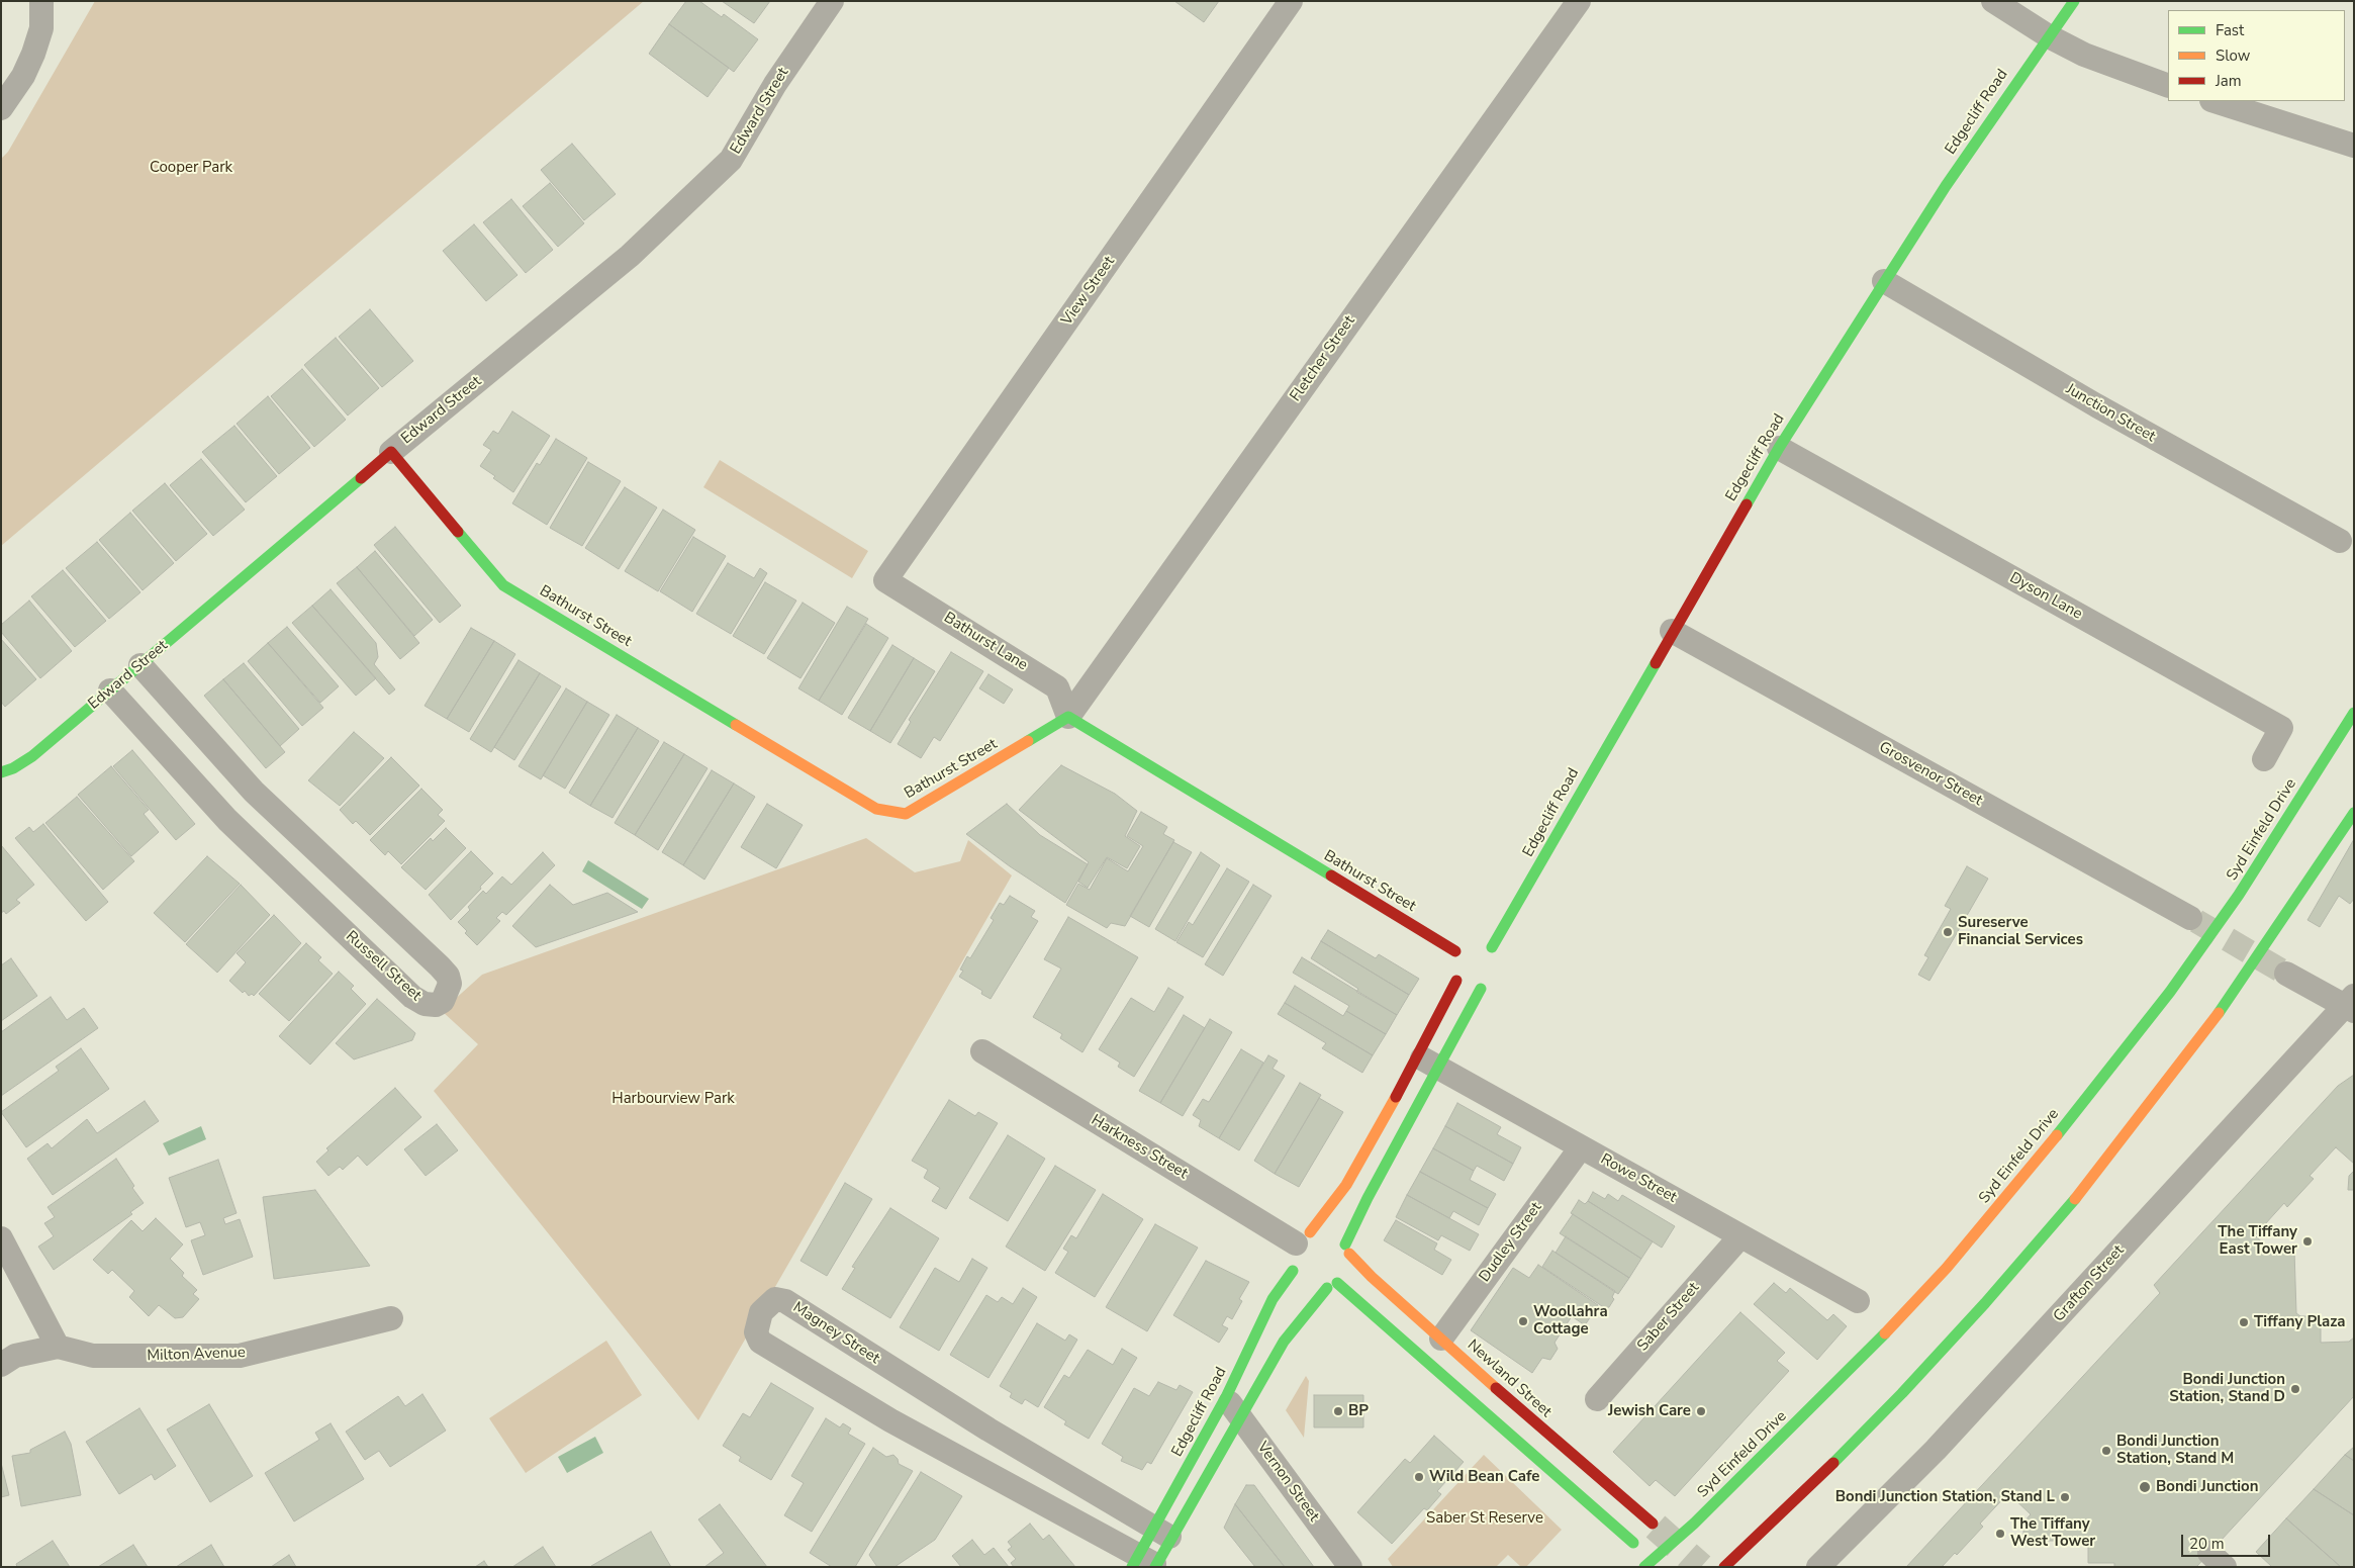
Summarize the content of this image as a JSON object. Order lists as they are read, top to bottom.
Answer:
{
  "streets": {
    "street": [
      "Edward Street",
      "Edgecliff Road",
      "View Street",
      "Fletcher Street",
      "Junction Street",
      "Dyson Lane",
      "Bathurst Street",
      "Bathurst Lane",
      "Grosvenor Street",
      "Syd Einfeld Drive",
      "Russell Street",
      "Harkness Street",
      "Rowe Street",
      "Dudley Street",
      "Grafton Street",
      "Saber Street",
      "Magney Street",
      "Milton Avenue",
      "Newland Street",
      "Vernon Street"
    ]
  },
  "crossings": [
    ["Edward Street", "Bathurst Street"],
    ["Edward Street", "Russell Street"],
    ["Edgecliff Road", "Junction Street"],
    ["Edgecliff Road", "Dyson Lane"],
    ["Edgecliff Road", "Bathurst Street"],
    ["Edgecliff Road", "Grosvenor Street"],
    ["Edgecliff Road", "Harkness Street"],
    ["Edgecliff Road", "Rowe Street"],
    ["Edgecliff Road", "Magney Street"],
    ["Edgecliff Road", "Newland Street"],
    ["Edgecliff Road", "Vernon Street"],
    ["View Street", "Bathurst Lane"],
    ["Fletcher Street", "Bathurst Street"],
    ["Fletcher Street", "Bathurst Lane"],
    ["Bathurst Street", "Bathurst Lane"],
    ["Harkness Street", "Newland Street"],
    ["Rowe Street", "Dudley Street"],
    ["Rowe Street", "Saber Street"],
    ["Dudley Street", "Newland Street"]
  ],
  "parks": ["Cooper Park", "Harbourview Park", "Saber St Reserve"],
  "places": [
    "Sureserve Financial Services",
    "The Tiffany East Tower",
    "Woollahra Cottage",
    "Tiffany Plaza",
    "Bondi Junction Station, Stand D",
    "BP",
    "Jewish Care",
    "Bondi Junction Station, Stand M",
    "Wild Bean Cafe",
    "Bondi Junction",
    "Bondi Junction Station, Stand L",
    "The Tiffany West Tower"
  ],
  "legend": ["Fast", "Slow", "Jam"],
  "scale_bar": "20 m"
}
